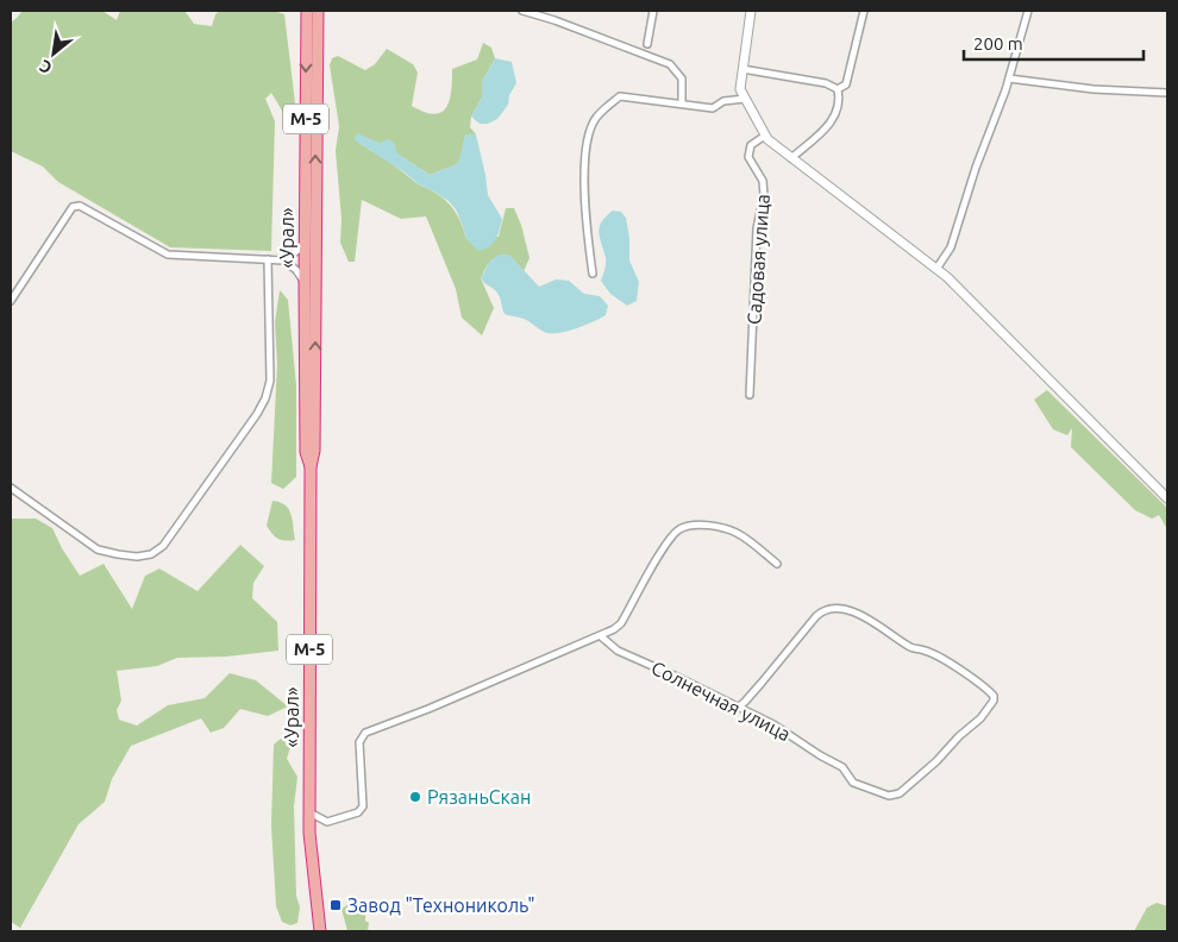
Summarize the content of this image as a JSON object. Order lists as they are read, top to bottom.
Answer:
{
  "streets": {
    "highway": ["М-5", "«Урал»"],
    "street": ["Садовая улица", "Солнечная улица"]
  },
  "places": {
    "other": ["РязаньСкан"],
    "transit": ["Завод \"Технониколь\""]
  },
  "scale_bar": "200 m",
  "north": "bottom left"
}
